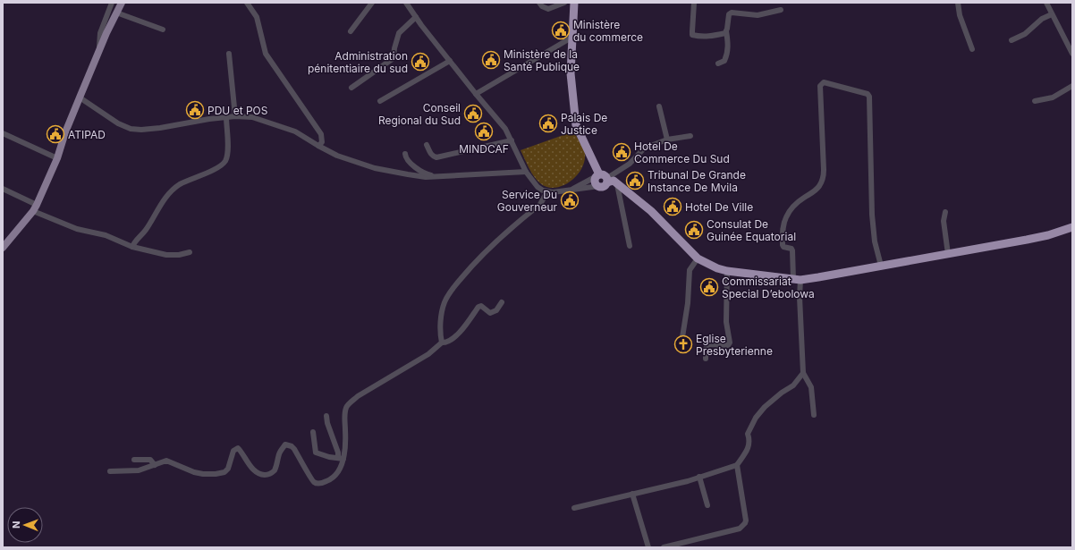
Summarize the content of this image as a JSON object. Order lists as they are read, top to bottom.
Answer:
{
  "places": {
    "public building": [
      "Ministère du commerce",
      "Ministère de la Santé Publique",
      "Administration pénitentiaire du sud",
      "PDU et POS",
      "Conseil Regional du Sud",
      "Palais De Justice",
      "MINDCAF",
      "ATIPAD",
      "Hotel De Commerce Du Sud",
      "Tribunal De Grande Instance De Mvila",
      "Service Du Gouverneur",
      "Hotel De Ville",
      "Consulat De Guinée Equatorial",
      "Commissariat Special D’ebolowa"
    ],
    "church": ["Eglise Presbyterienne"]
  },
  "north": "left"
}
